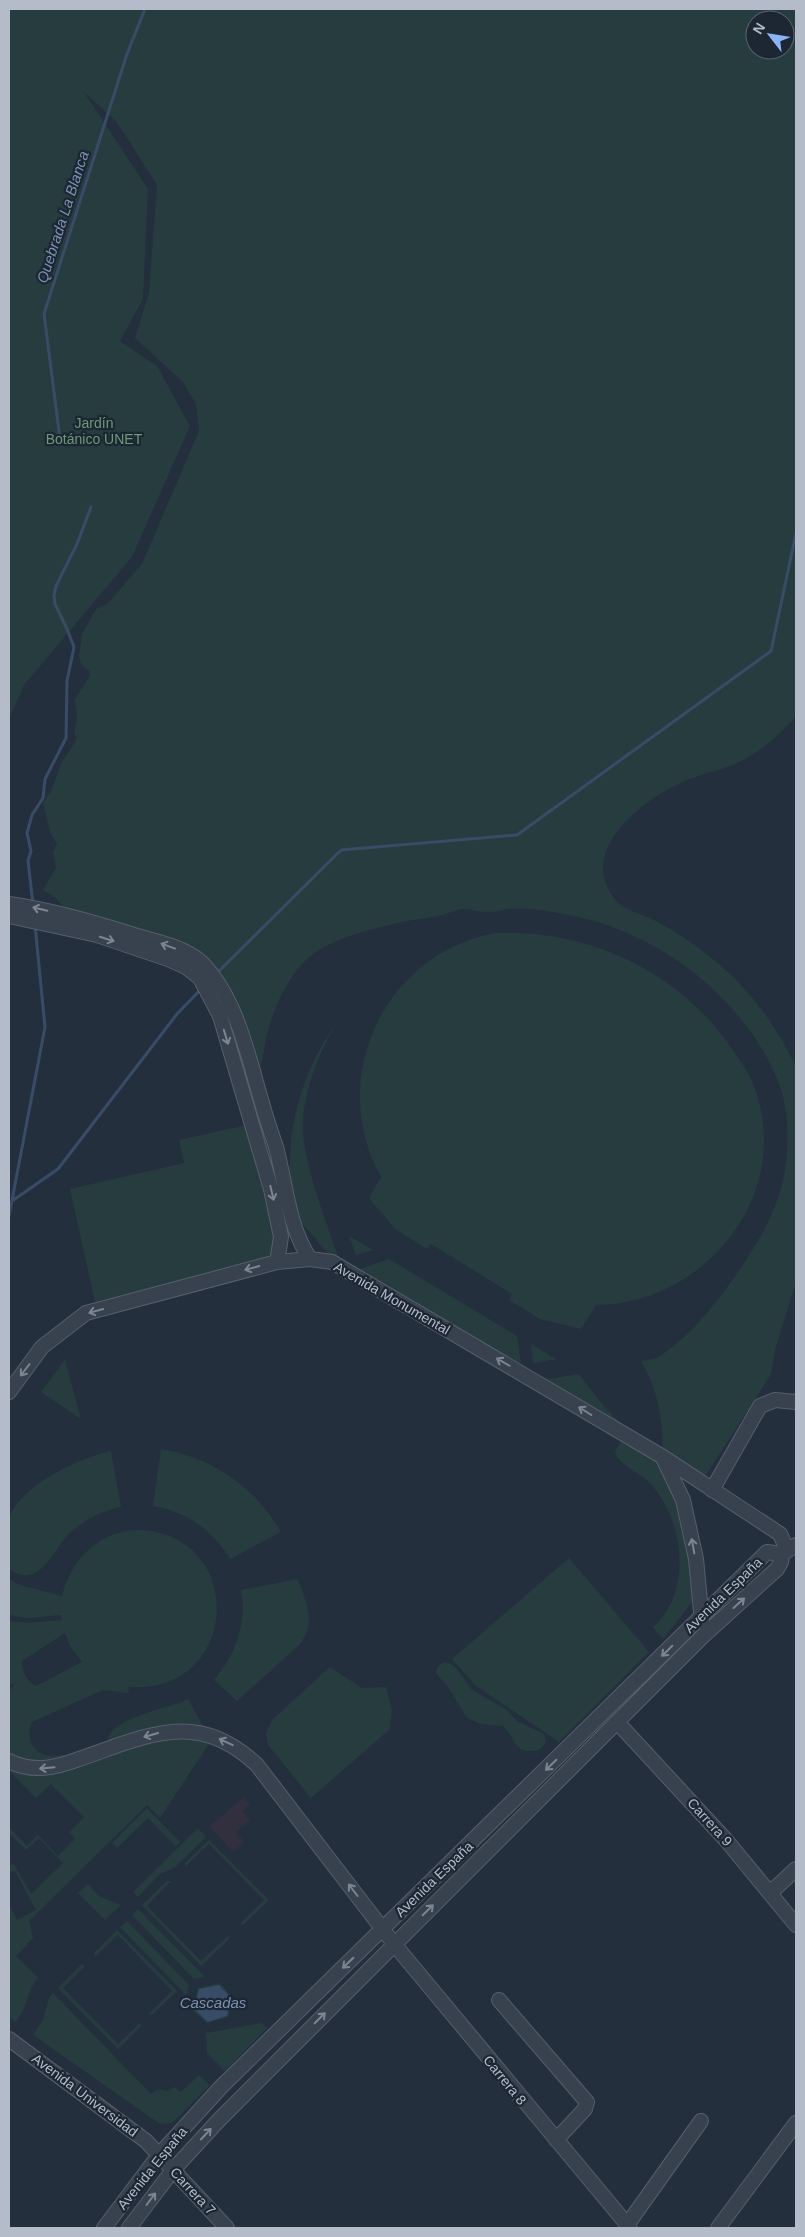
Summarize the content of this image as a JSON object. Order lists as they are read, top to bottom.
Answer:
{
  "streets": {
    "street": [
      "Avenida Monumental",
      "Avenida España",
      "Carrera 9",
      "Carrera 8",
      "Avenida Universidad",
      "Carrera 7"
    ]
  },
  "crossings": [
    ["Avenida Monumental", "Avenida España"],
    ["Avenida España", "Carrera 9"],
    ["Avenida España", "Carrera 8"],
    ["Avenida España", "Avenida Universidad"],
    ["Avenida España", "Carrera 7"],
    ["Avenida Universidad", "Carrera 7"]
  ],
  "one_way": ["Avenida Monumental", "Carrera 8"],
  "water": ["Quebrada La Blanca", "Cascadas"],
  "parks": ["Jardín Botánico UNET"],
  "north": "top left"
}
